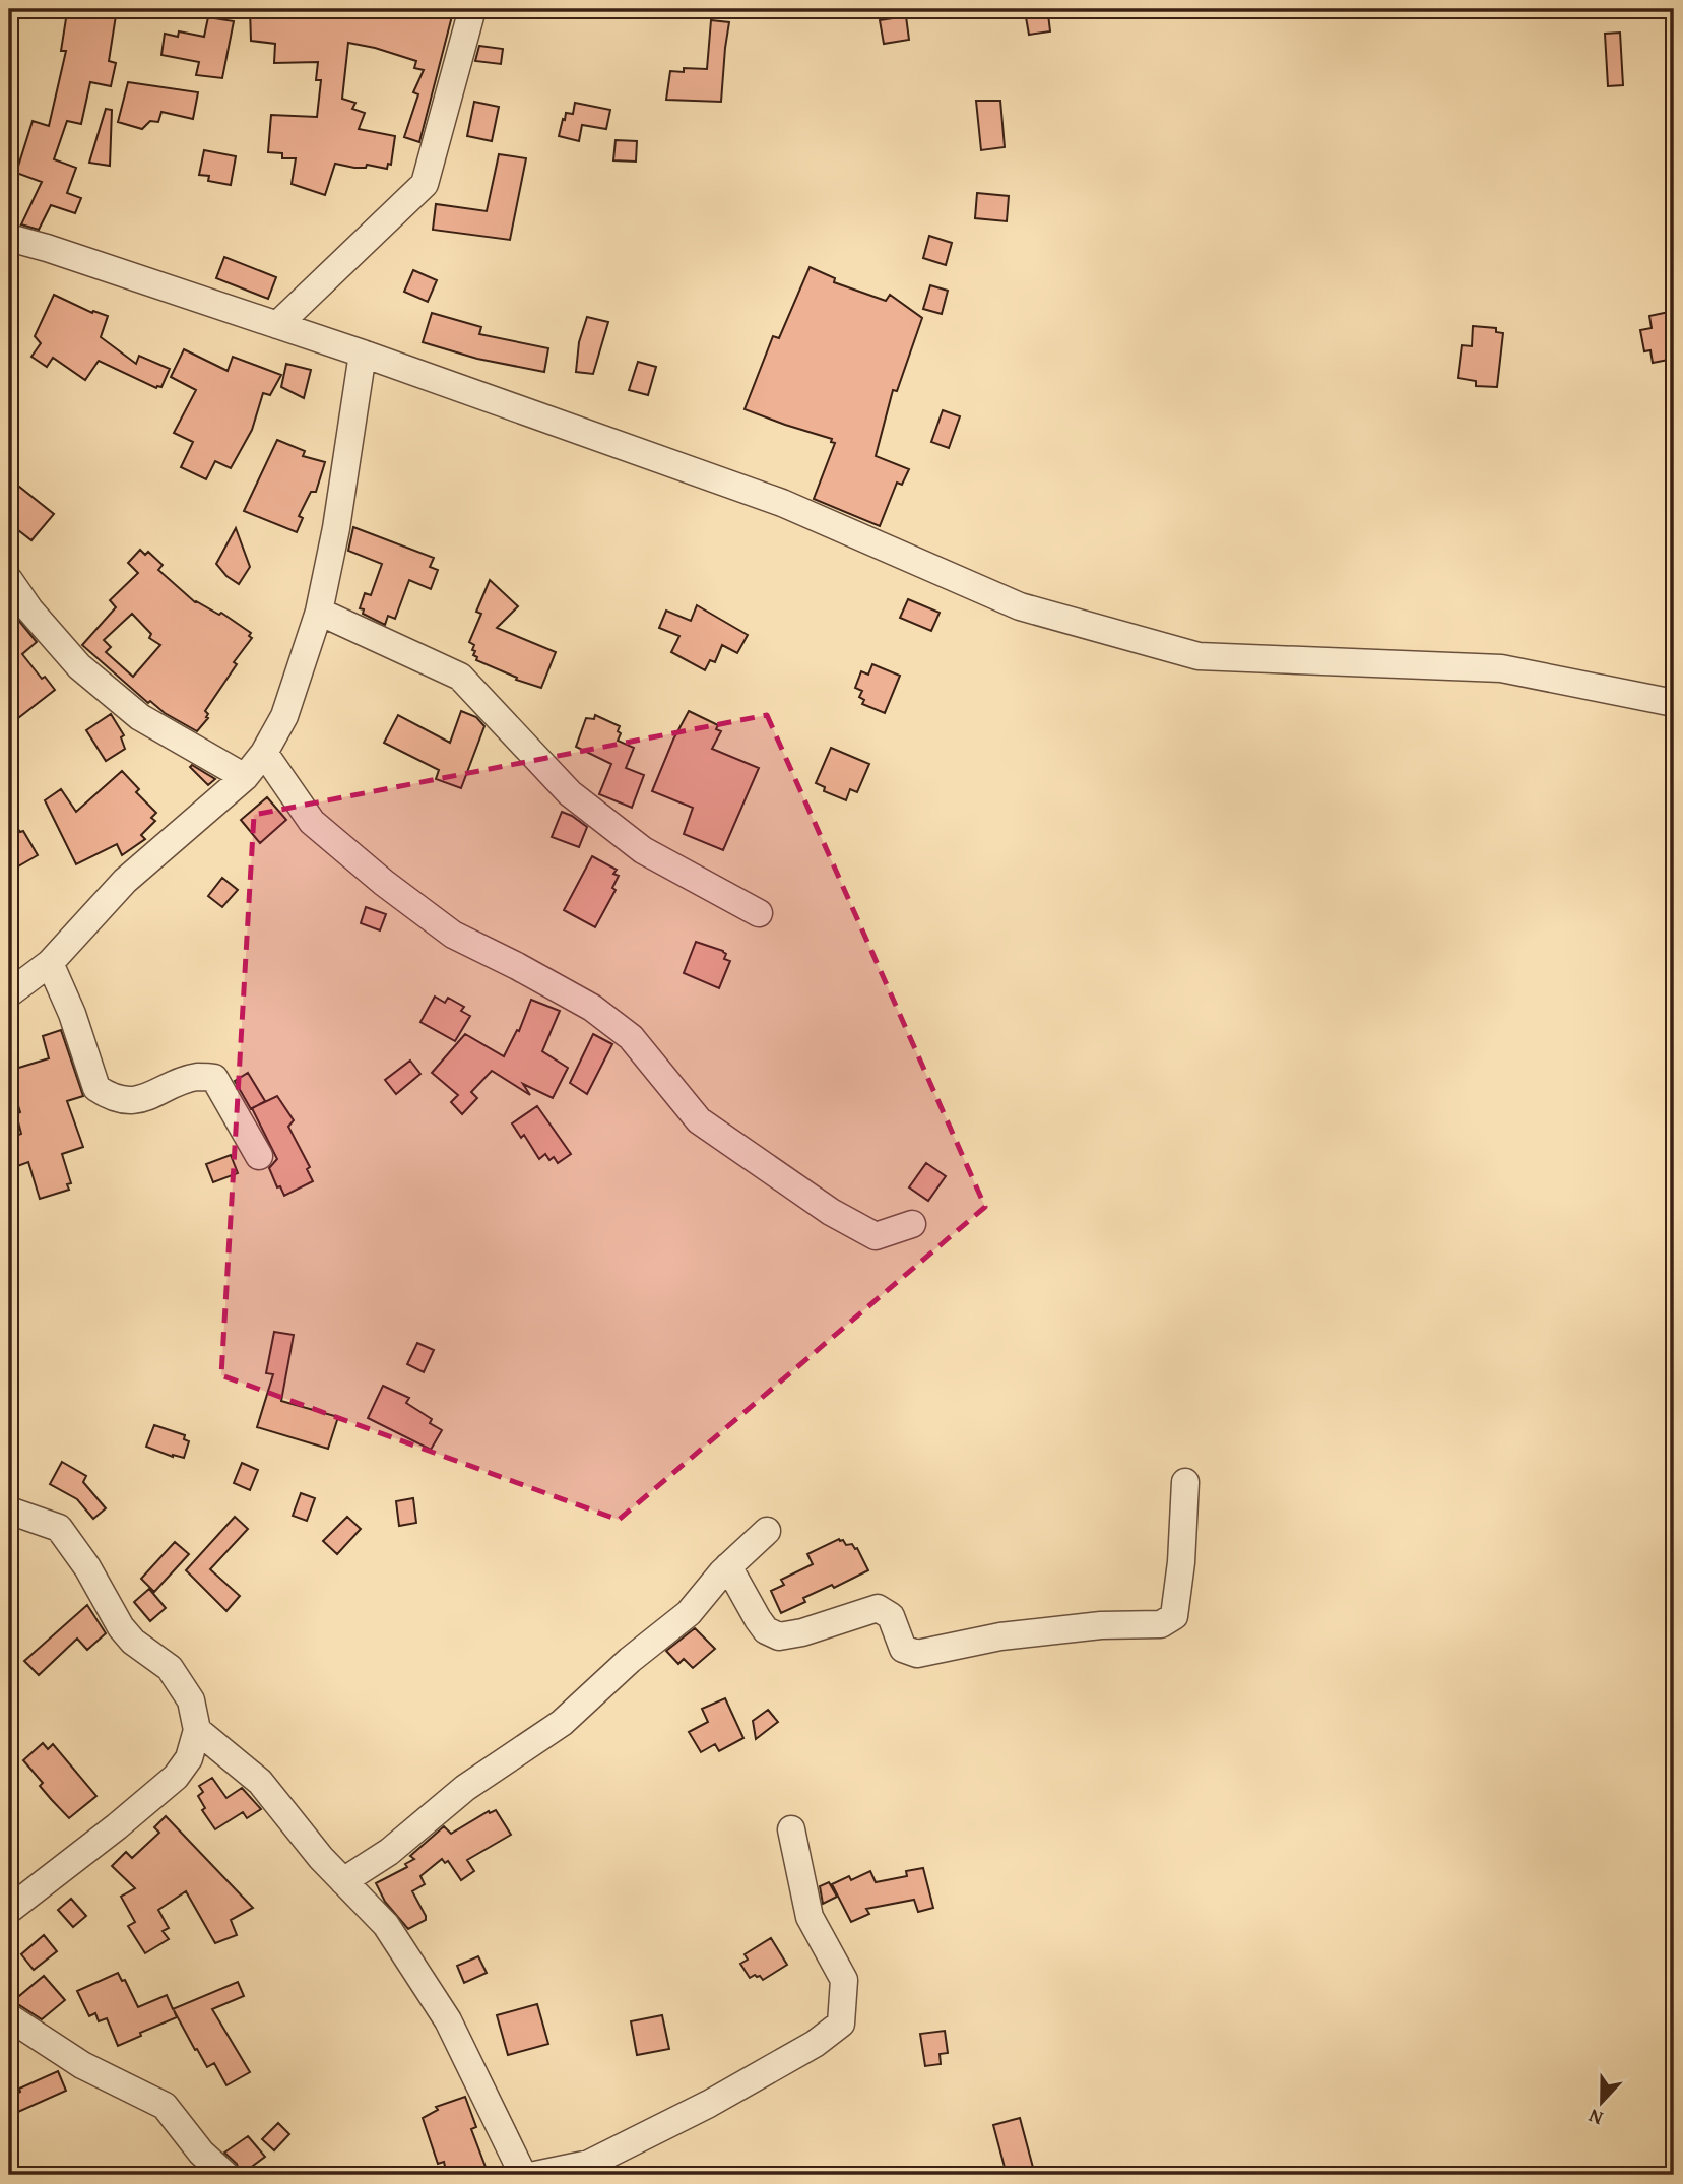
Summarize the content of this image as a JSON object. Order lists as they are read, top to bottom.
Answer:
{
  "north": "bottom"
}
